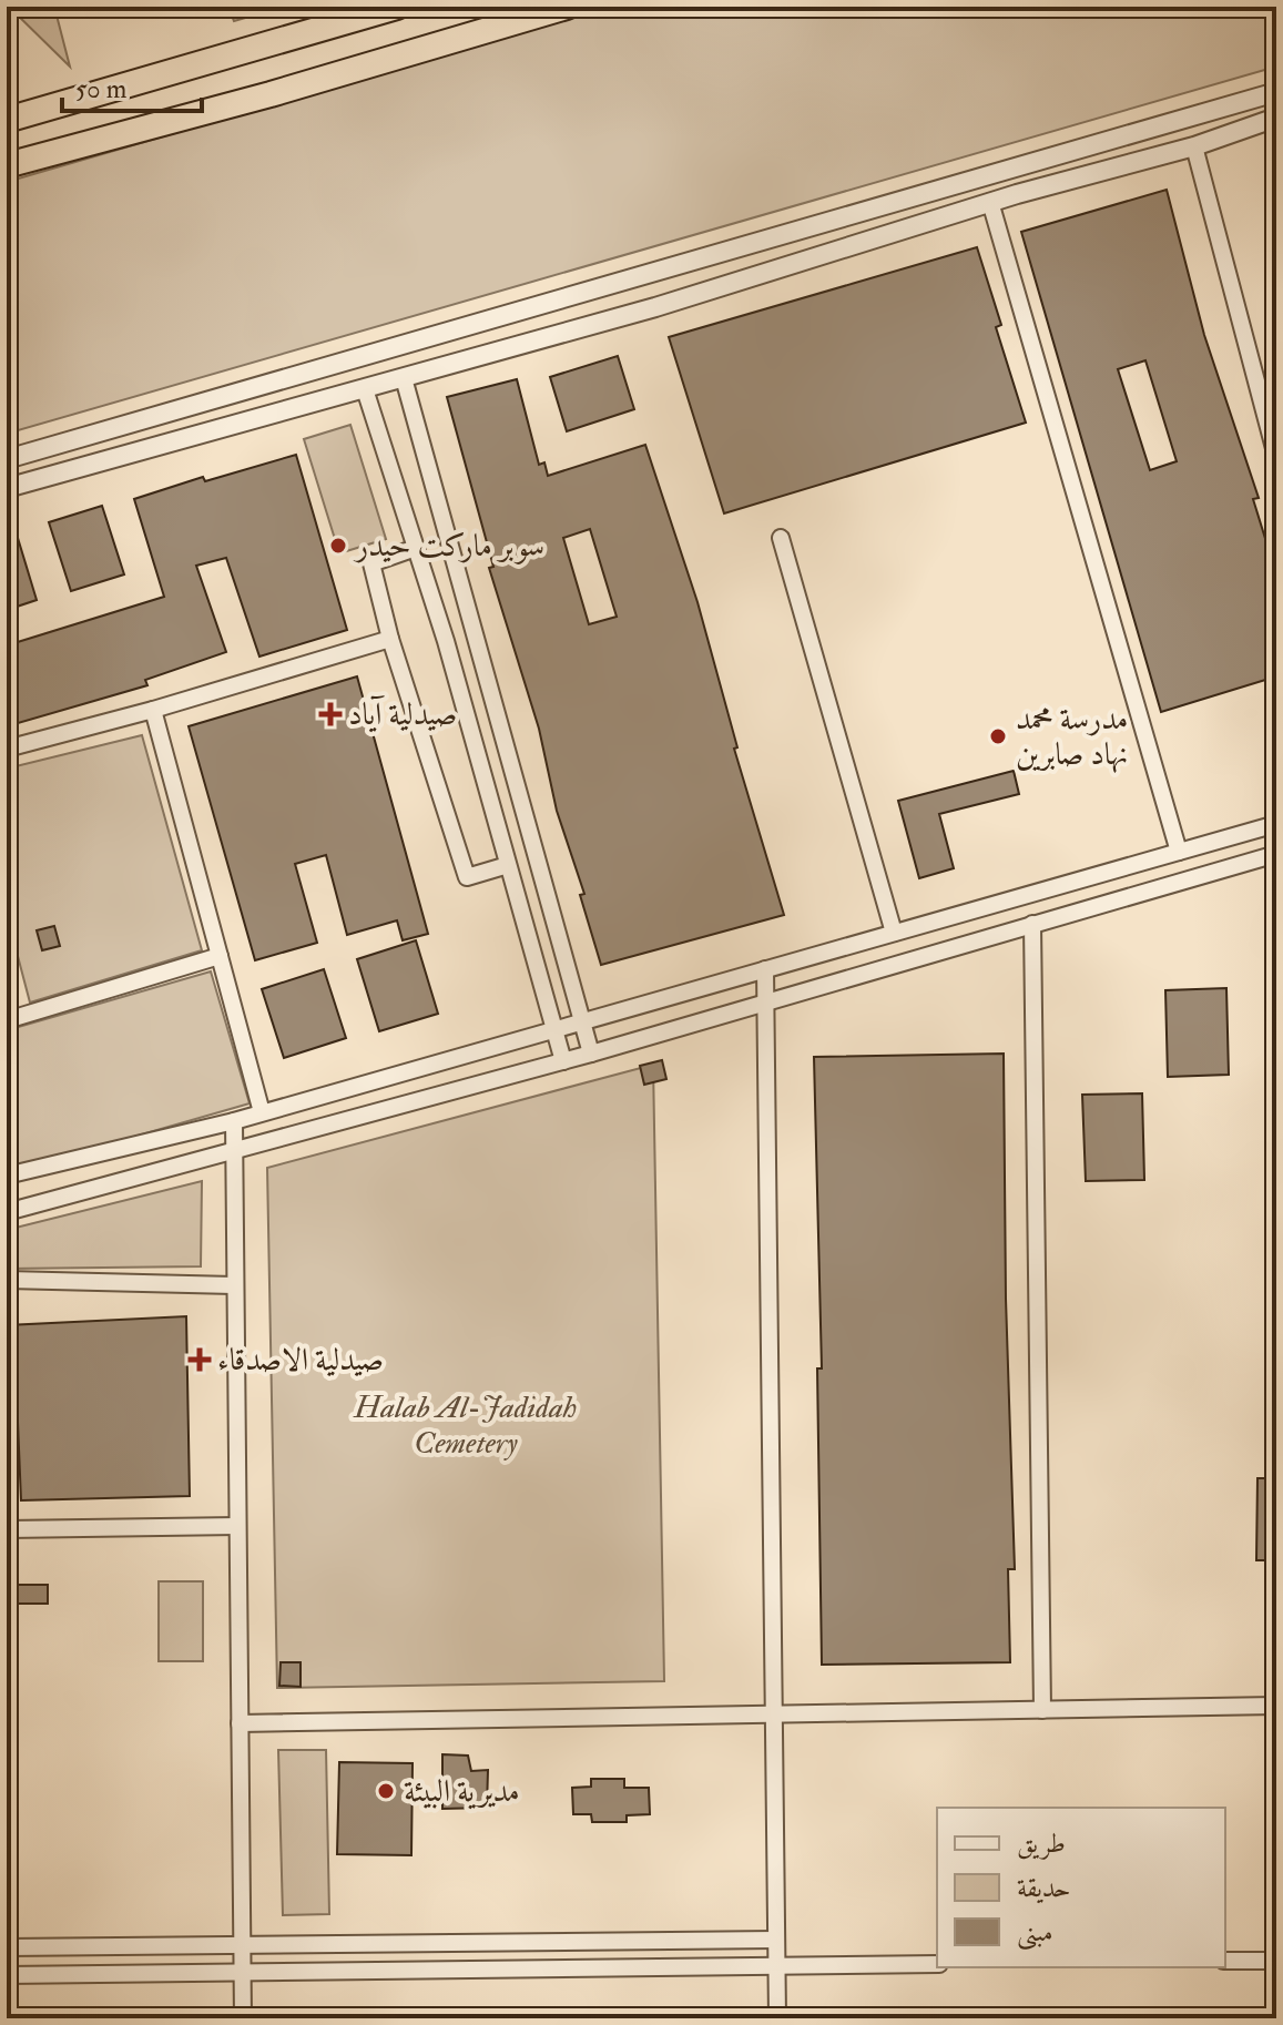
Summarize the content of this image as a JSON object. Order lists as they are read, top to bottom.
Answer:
{
  "parks": ["Halab Al-Jadidah Cemetery"],
  "places": {
    "other": ["سوبر ماركت حيدر", "مدرسة محمد نهاد صابرين", "مديرية البيئة"],
    "health": ["صيدلية آياد", "صيدلية الاصدقاء"]
  },
  "legend": ["طريق", "حديقة", "مبنى"],
  "scale_bar": "50 m"
}
